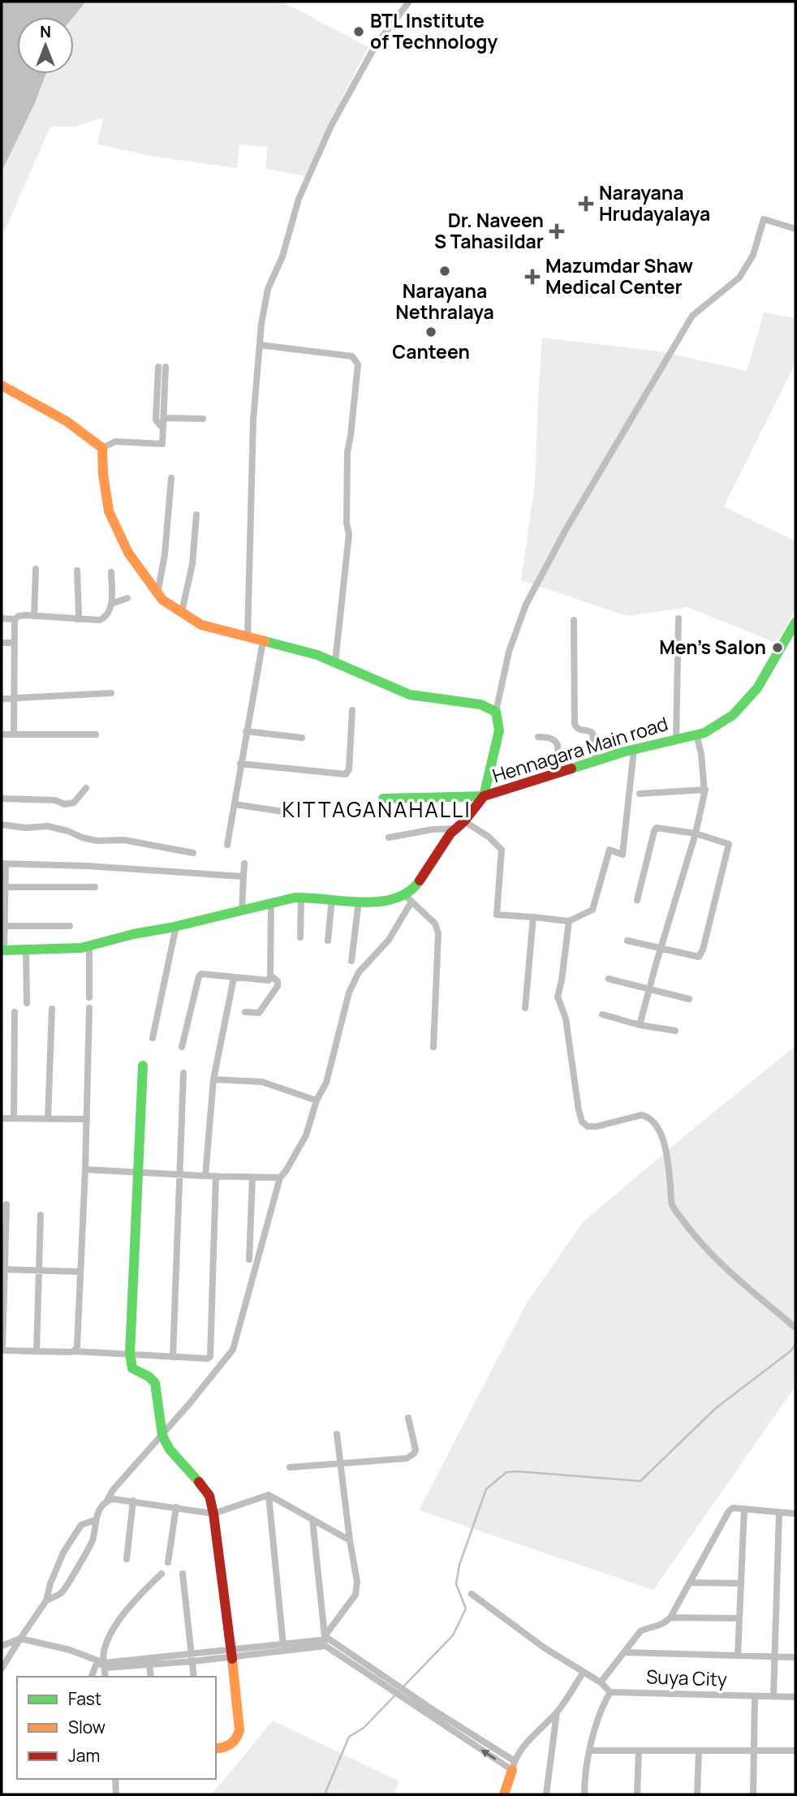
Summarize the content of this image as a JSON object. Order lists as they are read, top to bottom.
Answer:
{
  "streets": {
    "street": ["Hennagara Main road", "Suya City"]
  },
  "districts": ["KITTAGANAHALLI"],
  "places": {
    "other": [
      "BTL Institute of Technology",
      "Narayana Nethralaya",
      "Canteen",
      "Men's Salon"
    ],
    "health": ["Narayana Hrudayalaya", "Dr. Naveen S Tahasildar", "Mazumdar Shaw Medical Center"]
  },
  "legend": ["Fast", "Slow", "Jam"],
  "north": "top"
}
